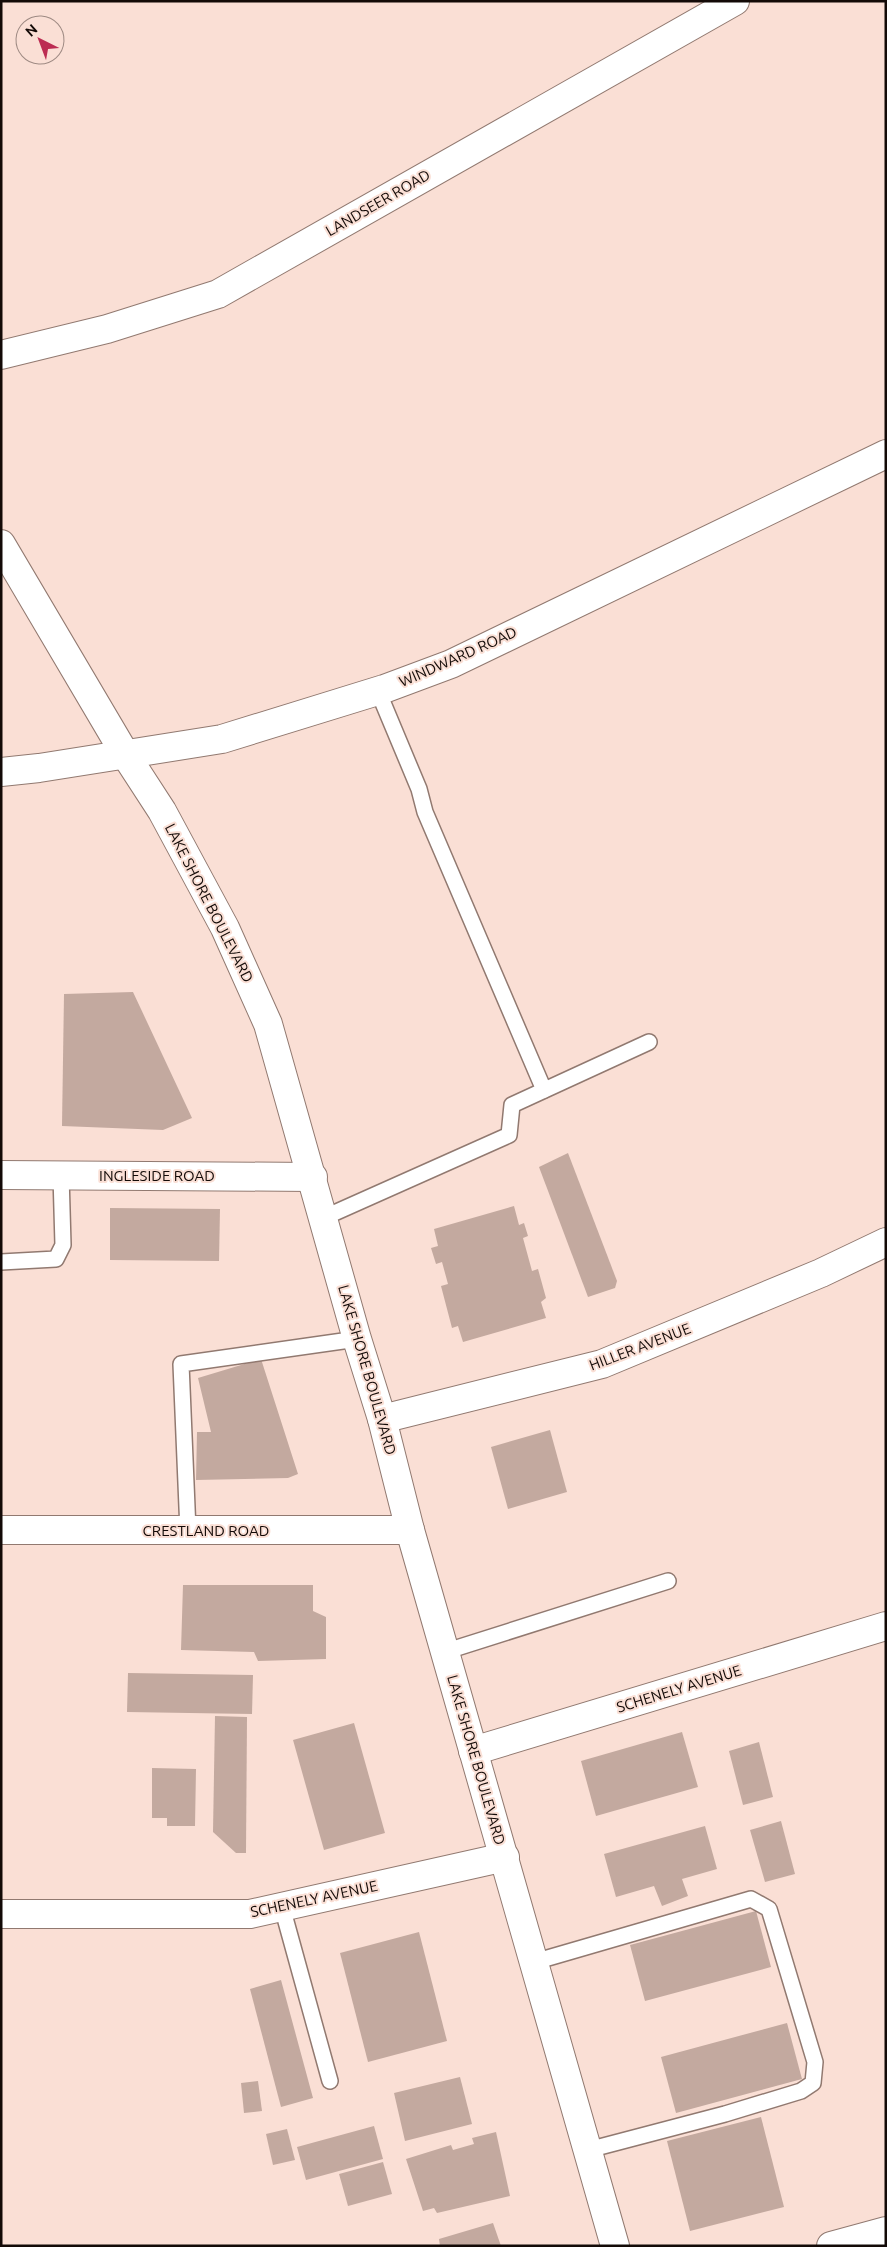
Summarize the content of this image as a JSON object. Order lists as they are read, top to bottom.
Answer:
{
  "streets": {
    "street": [
      "LANDSEER ROAD",
      "WINDWARD ROAD",
      "LAKE SHORE BOULEVARD",
      "INGLESIDE ROAD",
      "HILLER AVENUE",
      "CRESTLAND ROAD",
      "SCHENELY AVENUE"
    ]
  },
  "crossings": [
    ["WINDWARD ROAD", "LAKE SHORE BOULEVARD"],
    ["LAKE SHORE BOULEVARD", "INGLESIDE ROAD"],
    ["LAKE SHORE BOULEVARD", "HILLER AVENUE"],
    ["LAKE SHORE BOULEVARD", "CRESTLAND ROAD"],
    ["LAKE SHORE BOULEVARD", "SCHENELY AVENUE"]
  ],
  "north": "top left"
}
